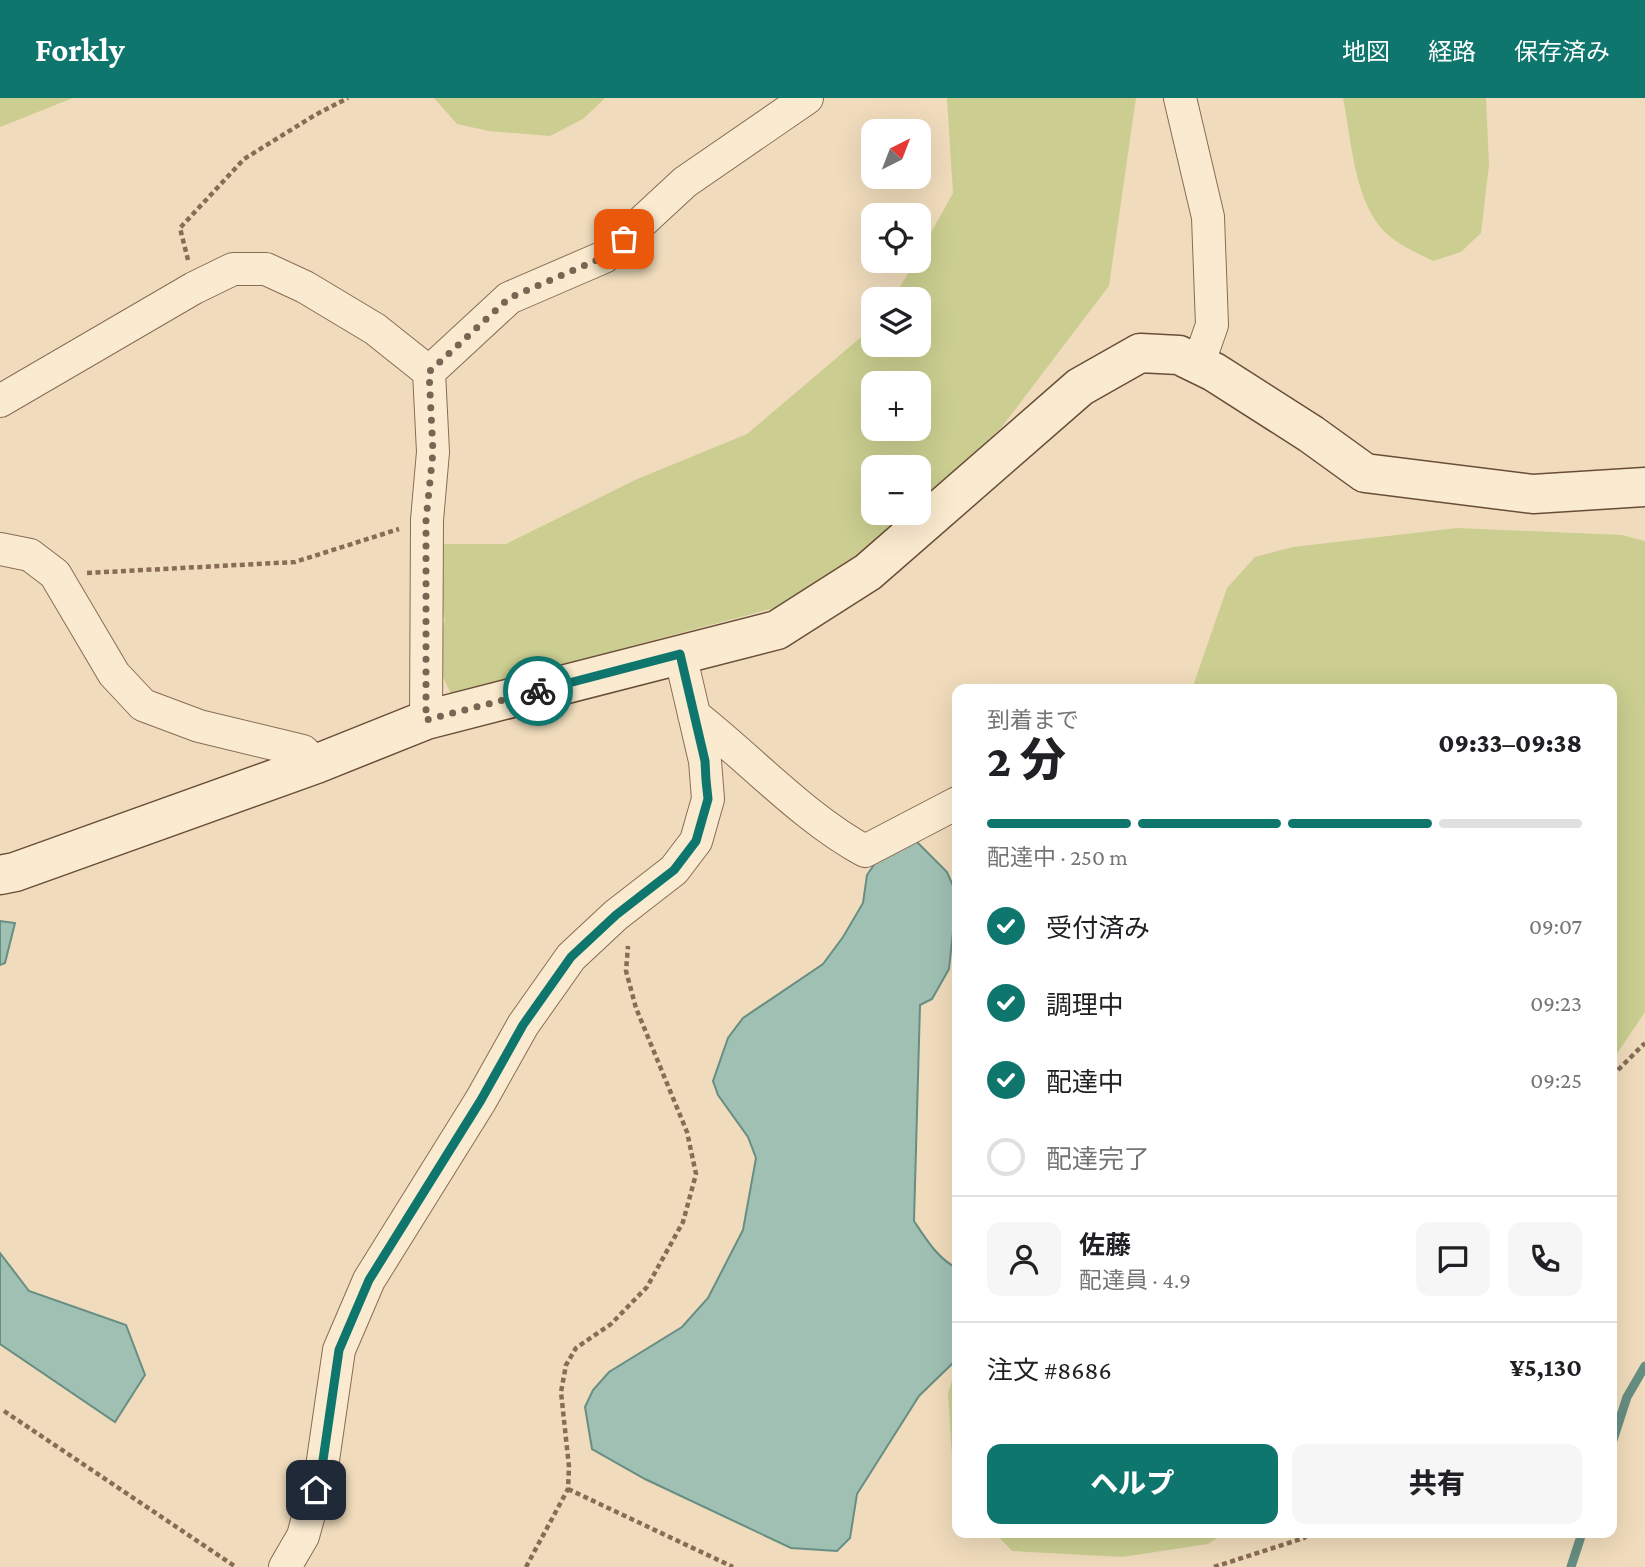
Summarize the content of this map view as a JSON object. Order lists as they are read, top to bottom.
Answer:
{
  "north": "top right",
  "page": {
    "header": "Forkly",
    "nav": ["地図", "経路", "保存済み"],
    "map_buttons": ["+", "−"],
    "heading": ["2 分", "到着まで", "09:33–09:38"],
    "panel": [
      "佐藤",
      "配達員 · 4.9",
      "注文 #8686",
      "¥5,130"
    ],
    "bar": "配達中 · 250 m",
    "list": [
      ["受付済み", "09:07"],
      ["調理中", "09:23"],
      ["配達中", "09:25"],
      "配達完了"
    ],
    "buttons": ["ヘルプ", "共有"]
  }
}
